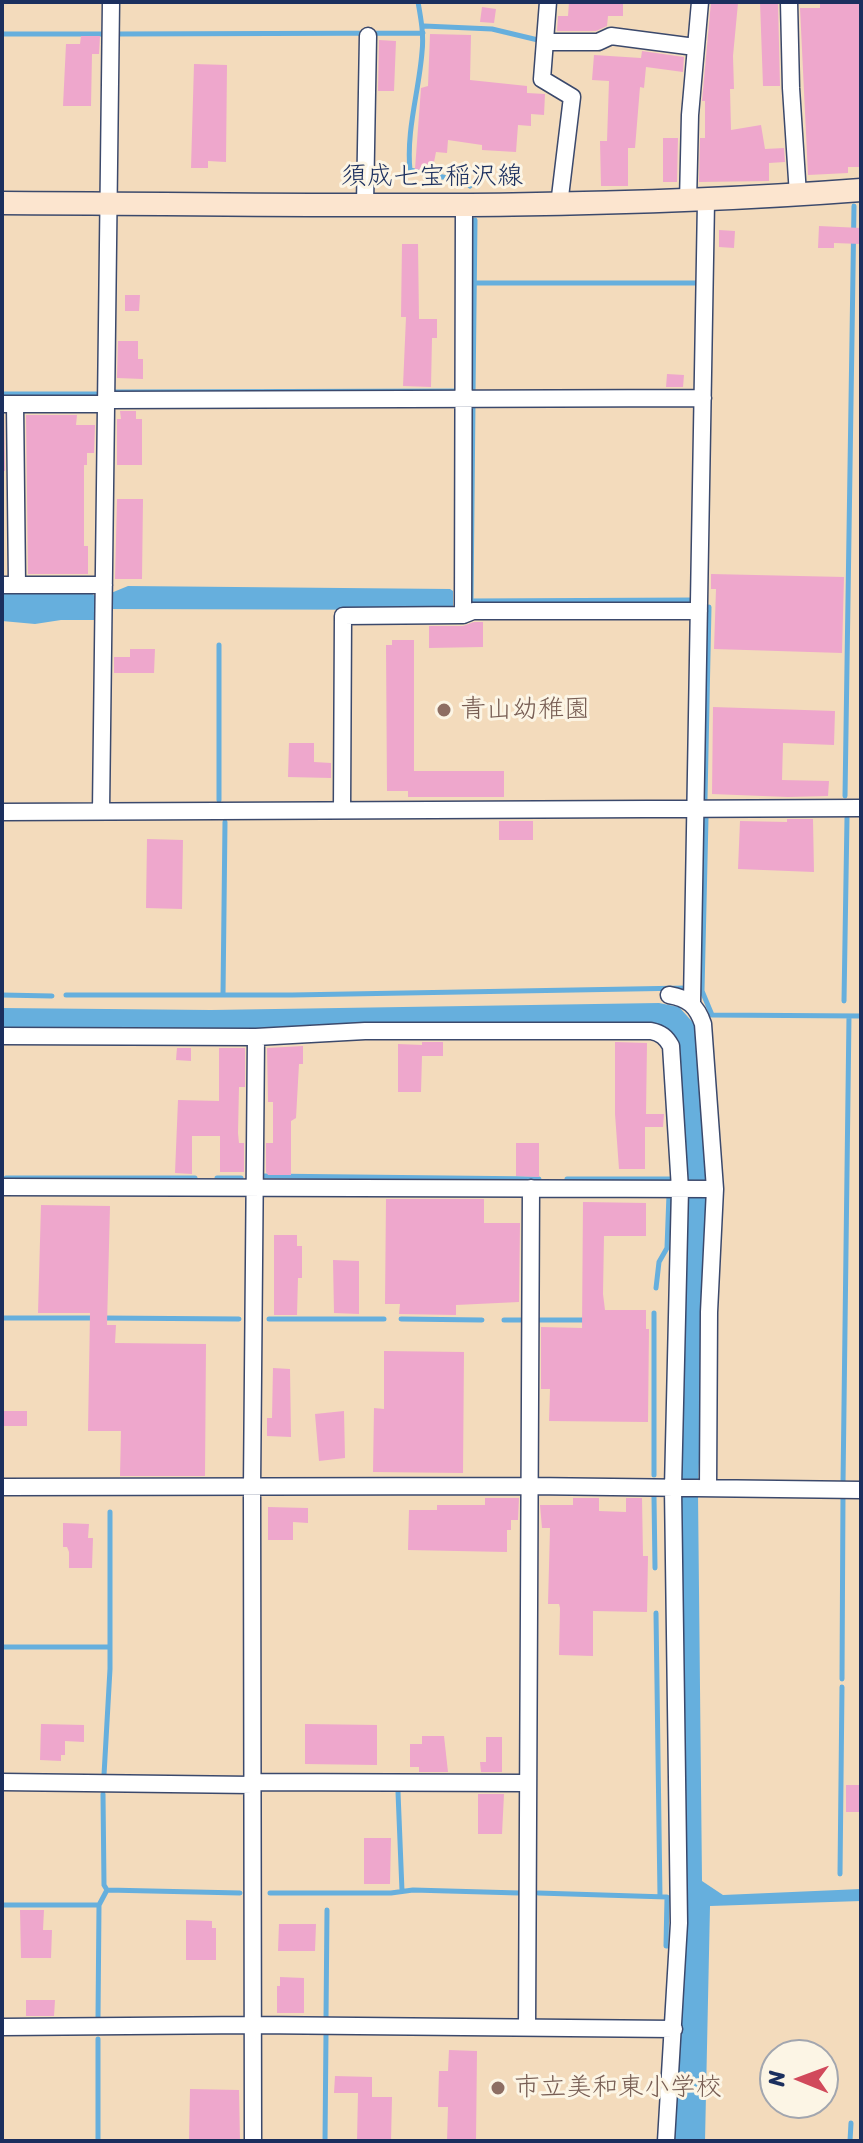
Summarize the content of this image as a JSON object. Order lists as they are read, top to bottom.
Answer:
{
  "streets": {
    "main road": ["須成七宝稲沢線"]
  },
  "places": ["青山幼稚園", "市立美和東小学校"],
  "north": "left"
}
